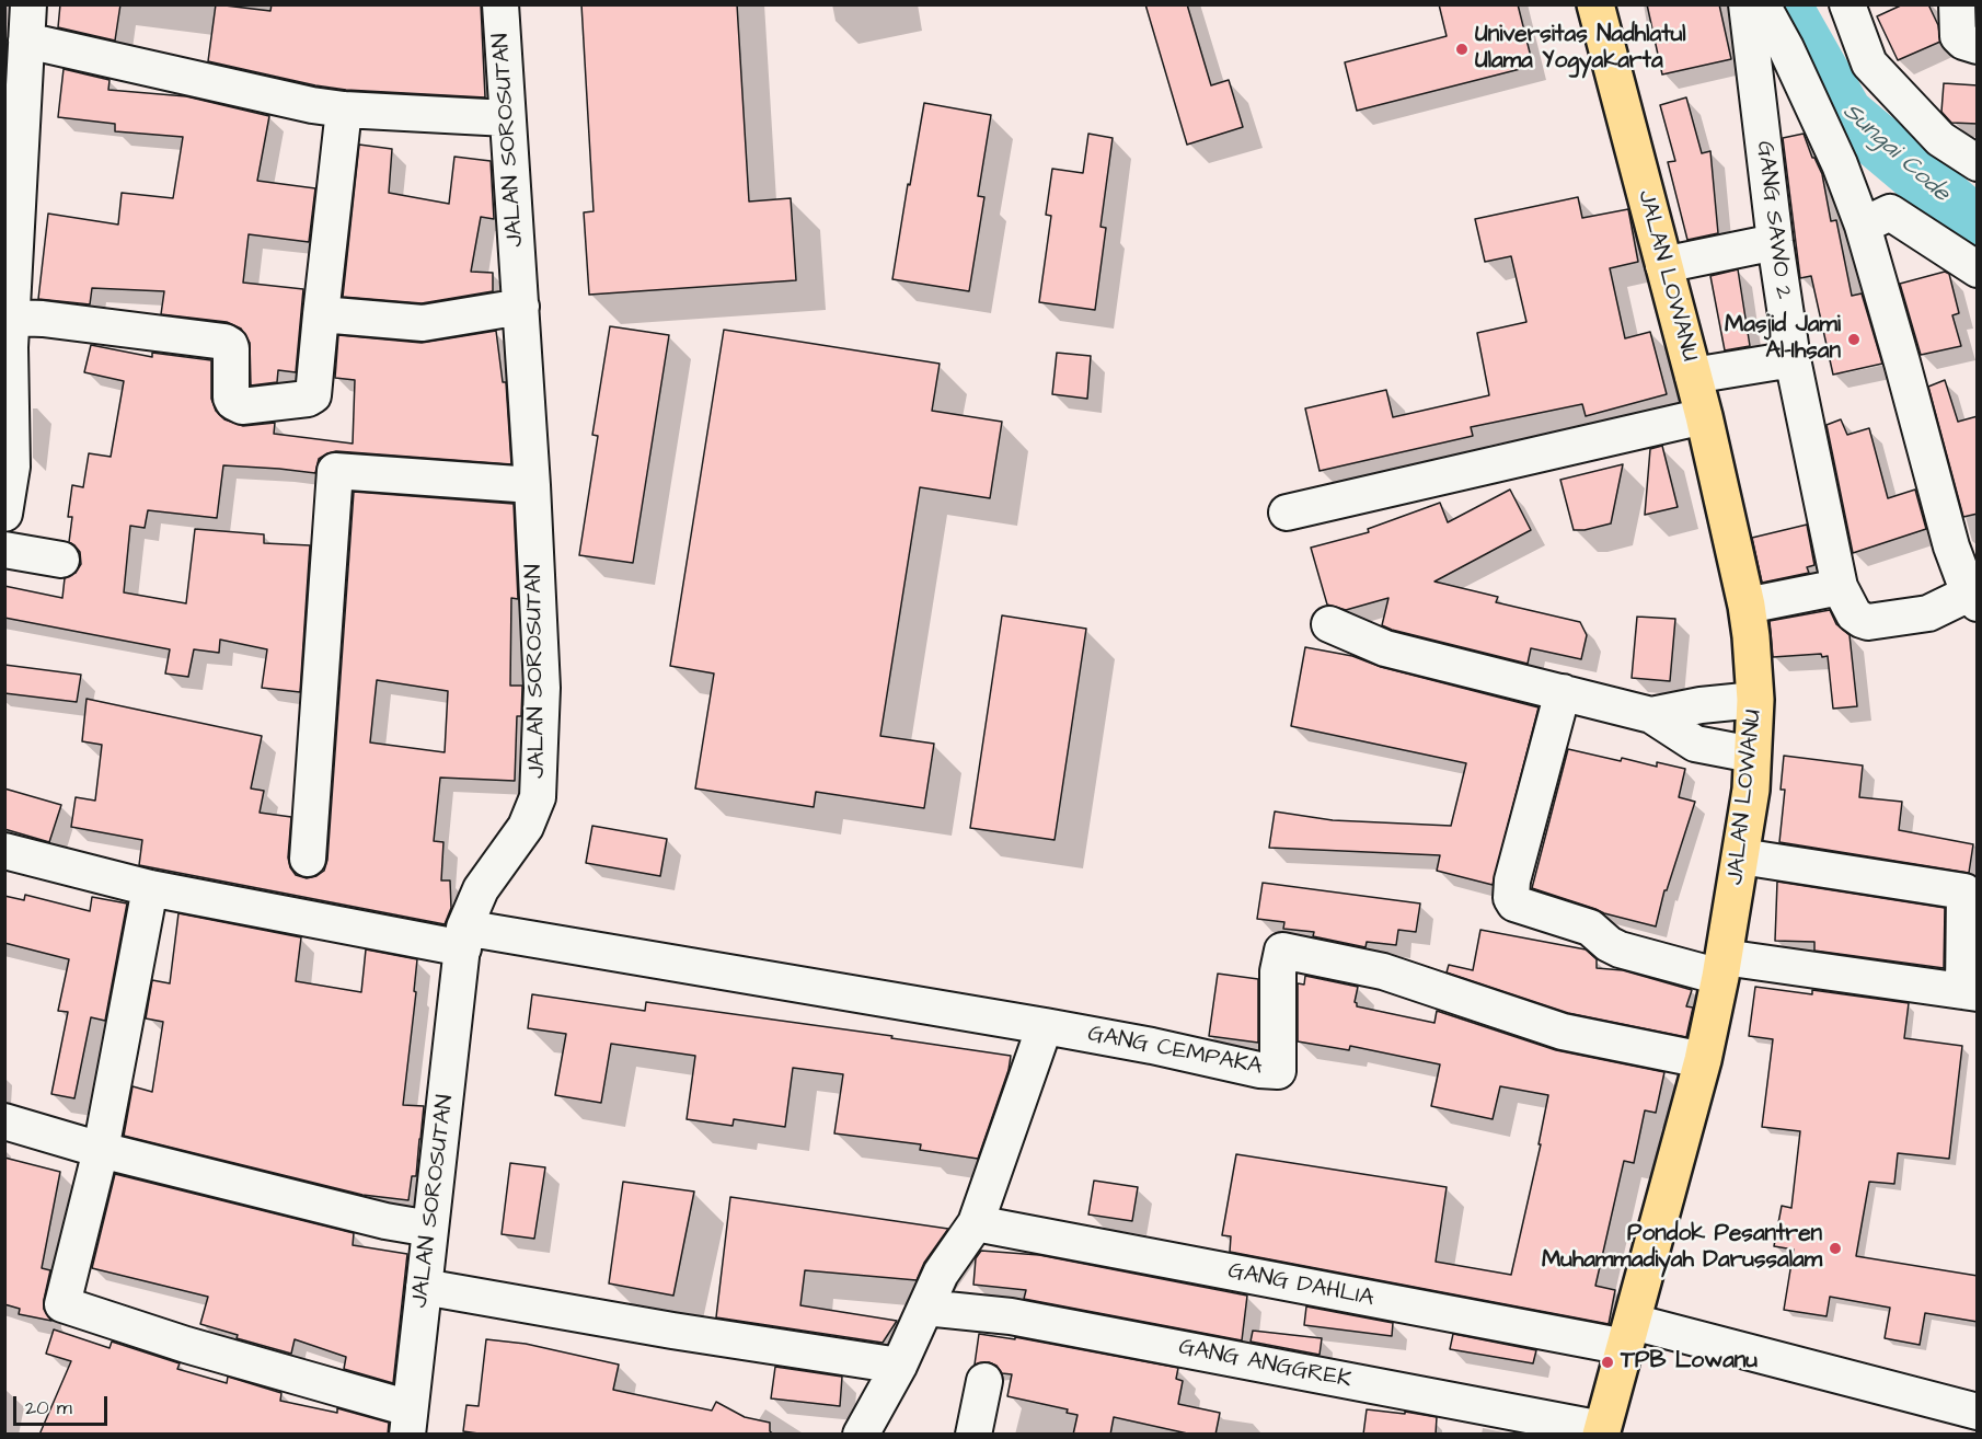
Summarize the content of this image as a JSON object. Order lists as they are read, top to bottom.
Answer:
{
  "streets": {
    "main road": ["JALAN LOWANU"],
    "street": [
      "JALAN SOROSUTAN",
      "GANG SAWO 2",
      "GANG CEMPAKA",
      "GANG DAHLIA",
      "GANG ANGGREK"
    ]
  },
  "crossings": [
    ["JALAN LOWANU", "GANG CEMPAKA"],
    ["JALAN LOWANU", "GANG DAHLIA"],
    ["JALAN LOWANU", "GANG ANGGREK"]
  ],
  "water": ["Sungai Code"],
  "places": [
    "Universitas Nadhlatul Ulama Yogyakarta",
    "Masjid Jami Al-Ihsan",
    "Pondok Pesantren Muhammadiyah Darussalam",
    "TPB Lowanu"
  ],
  "scale_bar": "20 m"
}
